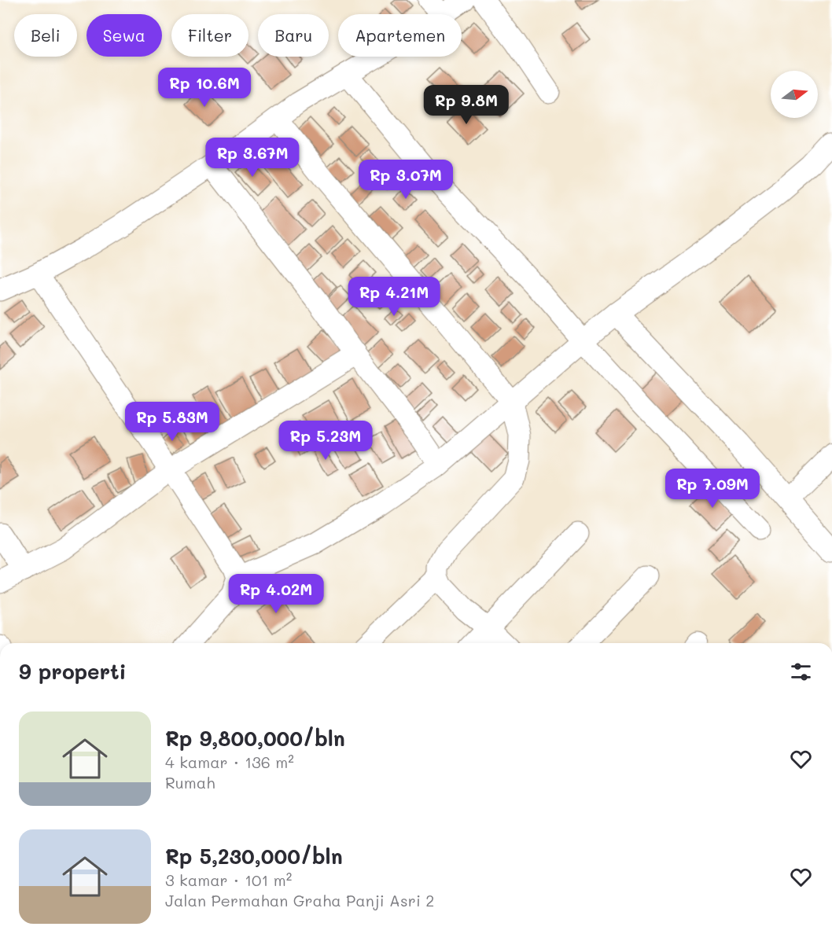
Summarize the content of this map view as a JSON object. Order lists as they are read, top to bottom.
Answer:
{
  "north": "right",
  "page": {
    "chip": [
      "Beli",
      "Sewa",
      "Filter",
      "Baru",
      "Apartemen"
    ],
    "price": [
      "Rp 10.6M",
      "Rp 9.8M",
      "Rp 3.67M",
      "Rp 3.07M",
      "Rp 4.21M",
      "Rp 5.83M",
      "Rp 5.23M",
      "Rp 7.09M",
      "Rp 4.02M"
    ],
    "heading": "9 properti",
    "list": [
      {
        "name": "Rp 9,800,000/bln",
        "note": "4 kamar · 136 m² · Rumah"
      },
      {
        "name": "Rp 5,230,000/bln",
        "note": "3 kamar · 101 m² · Jalan Permahan Graha Panji Asri 2"
      }
    ]
  }
}
